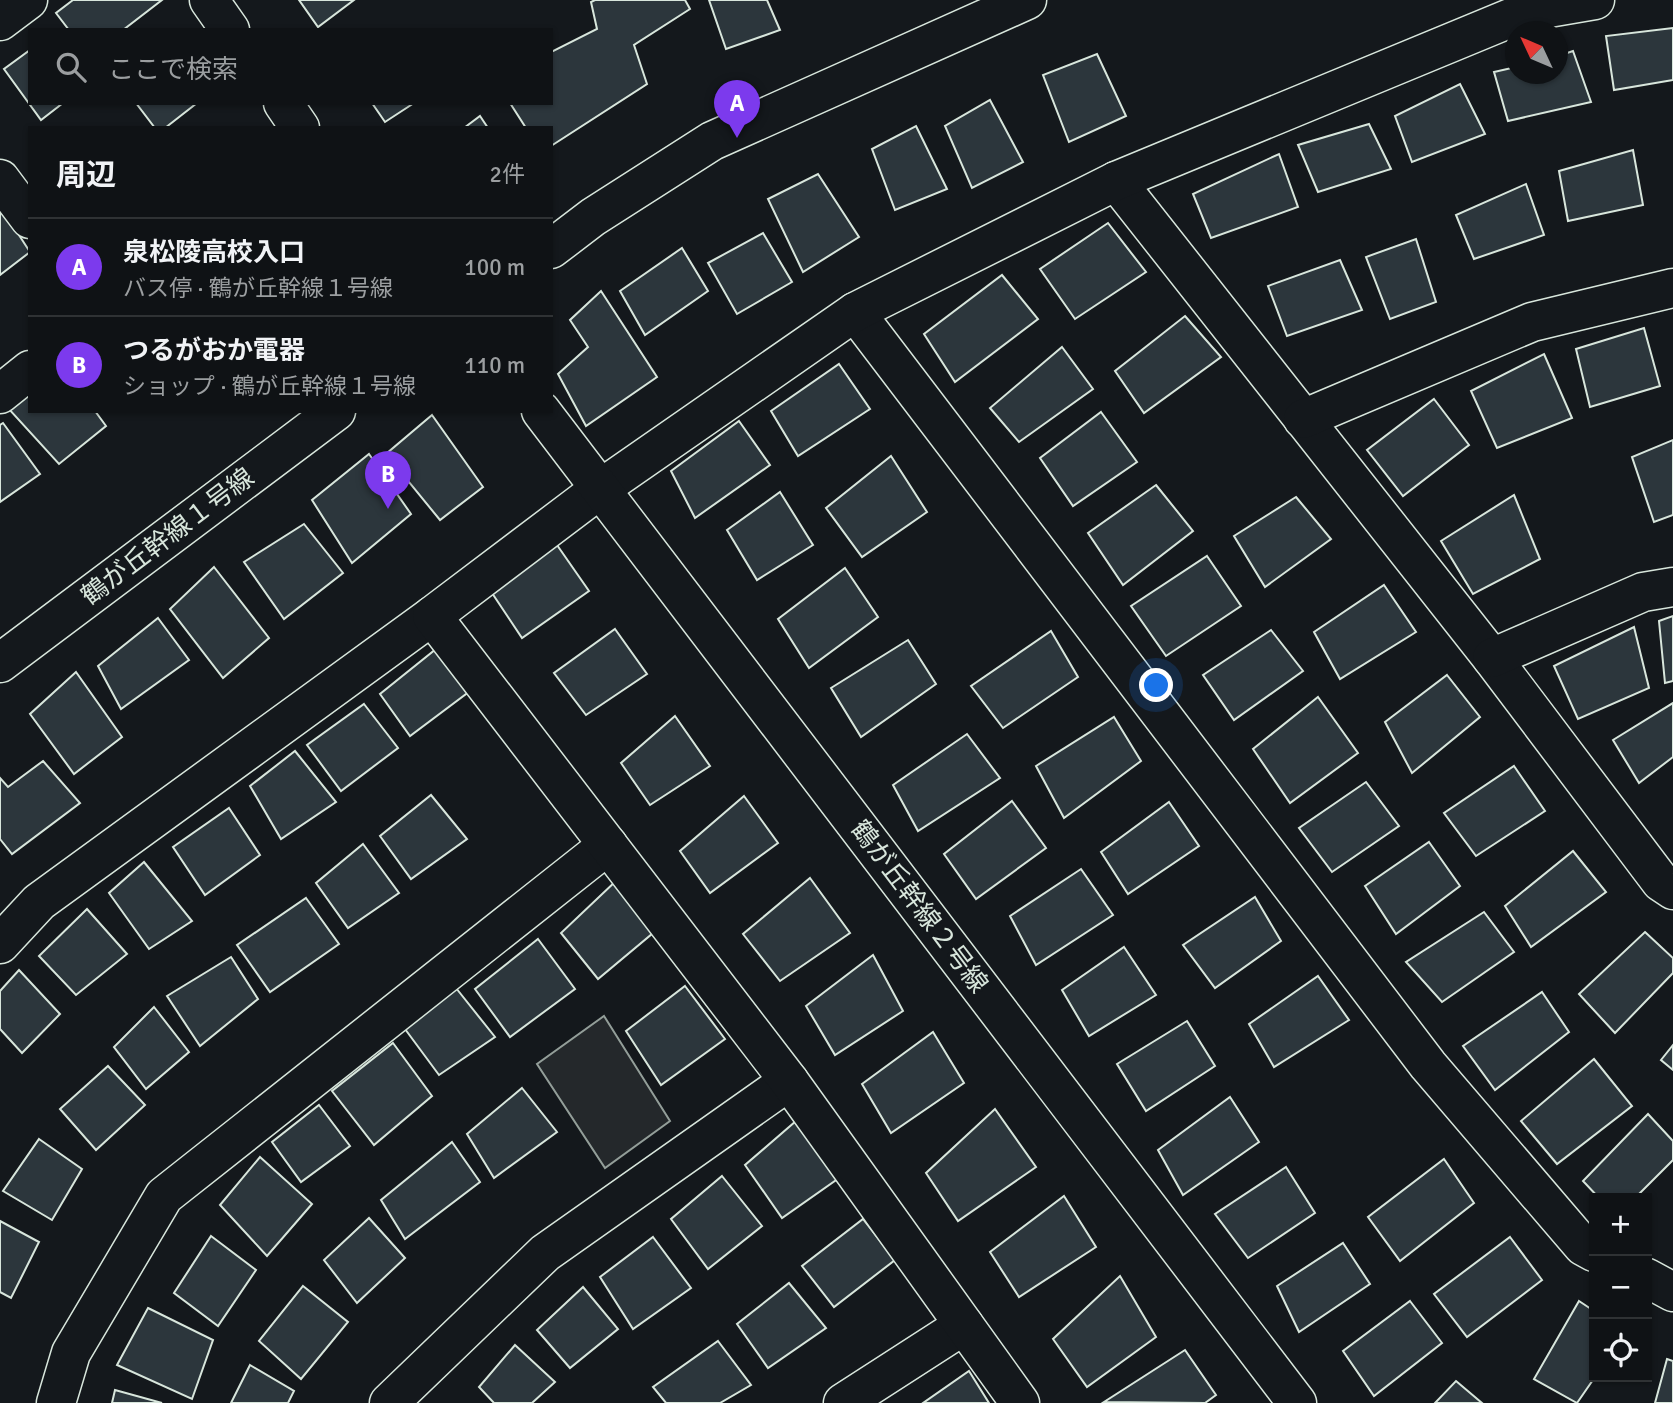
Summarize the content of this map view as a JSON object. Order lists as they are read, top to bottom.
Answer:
{
  "streets": {
    "street": ["鶴が丘幹線１号線", "鶴が丘幹線２号線"]
  },
  "north": "top left",
  "page": {
    "search": "ここで検索",
    "pins": ["A", "B"],
    "heading": ["周辺", "2件"],
    "list": [
      {
        "mark": "A",
        "name": "泉松陵高校入口",
        "note": "バス停 · 鶴が丘幹線１号線",
        "value": "100 m"
      },
      {
        "mark": "B",
        "name": "つるがおか電器",
        "note": "ショップ · 鶴が丘幹線１号線",
        "value": "110 m"
      }
    ],
    "map_buttons": ["+", "−"]
  }
}
